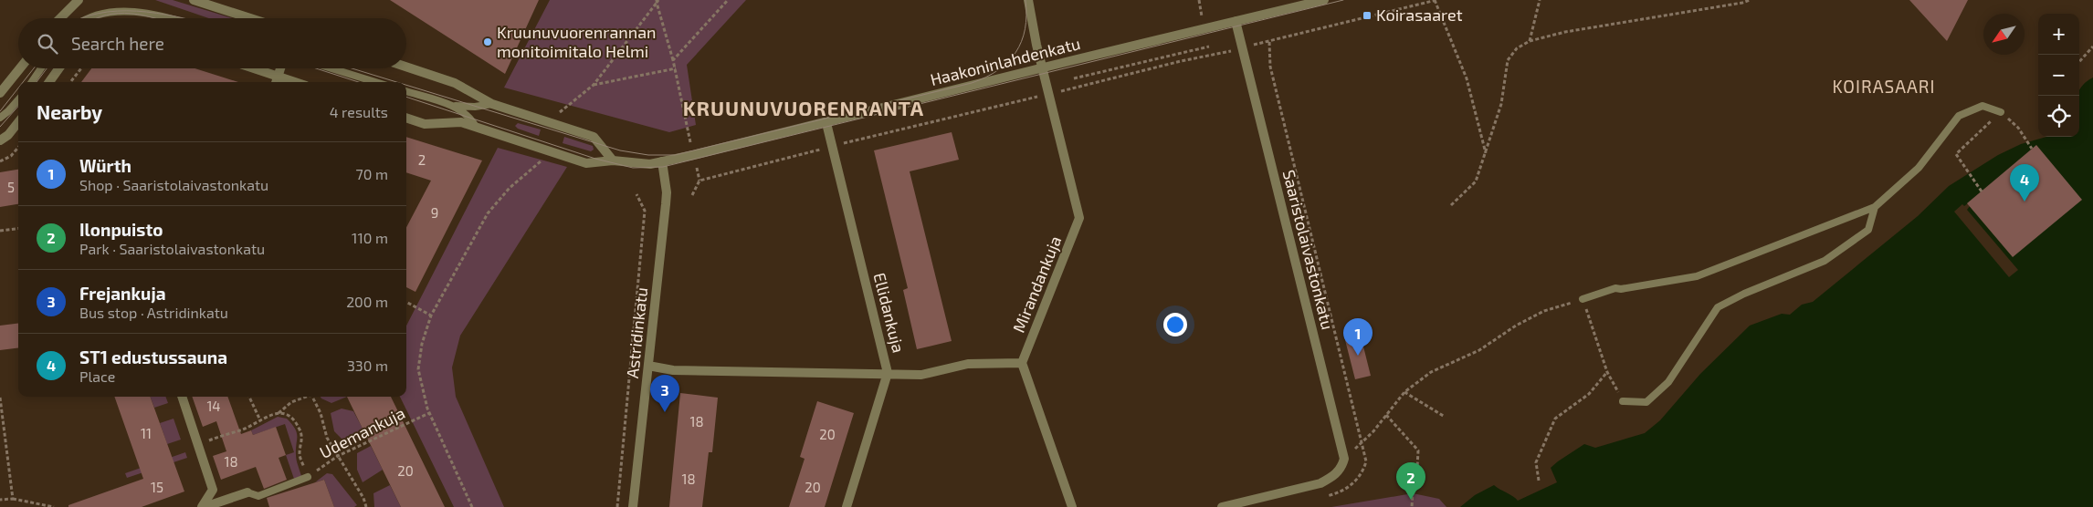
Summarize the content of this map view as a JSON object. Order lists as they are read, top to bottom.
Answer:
{
  "streets": {
    "street": [
      "Haakoninlahdenkatu",
      "Saaristolaivastonkatu",
      "Mirandankuja",
      "Ellidankuja",
      "Astridinkatu"
    ],
    "path": ["Udemankuja"]
  },
  "crossings": [
    ["Haakoninlahdenkatu", "Saaristolaivastonkatu"],
    ["Haakoninlahdenkatu", "Mirandankuja"],
    ["Haakoninlahdenkatu", "Ellidankuja"],
    ["Haakoninlahdenkatu", "Astridinkatu"]
  ],
  "districts": ["KOIRASAARI", "KRUUNUVUORENRANTA"],
  "places": {
    "transit": ["Koirasaaret"],
    "other": ["Kruunuvuorenrannan monitoimitalo Helmi"]
  },
  "house_numbers": [
    "2",
    "5",
    "9",
    "14",
    "18",
    "11",
    "20",
    "18",
    "20",
    "18",
    "15",
    "20"
  ],
  "north": "bottom left",
  "page": {
    "map_buttons": ["+", "−"],
    "search": "Search here",
    "heading": ["Nearby", "4 results"],
    "list": [
      {
        "mark": "1",
        "name": "Würth",
        "note": "Shop · Saaristolaivastonkatu",
        "value": "70 m"
      },
      {
        "mark": "2",
        "name": "Ilonpuisto",
        "note": "Park · Saaristolaivastonkatu",
        "value": "110 m"
      },
      {
        "mark": "3",
        "name": "Frejankuja",
        "note": "Bus stop · Astridinkatu",
        "value": "200 m"
      },
      {
        "mark": "4",
        "name": "ST1 edustussauna",
        "note": "Place",
        "value": "330 m"
      }
    ],
    "pins": [
      "4",
      "1",
      "3",
      "2"
    ]
  }
}
